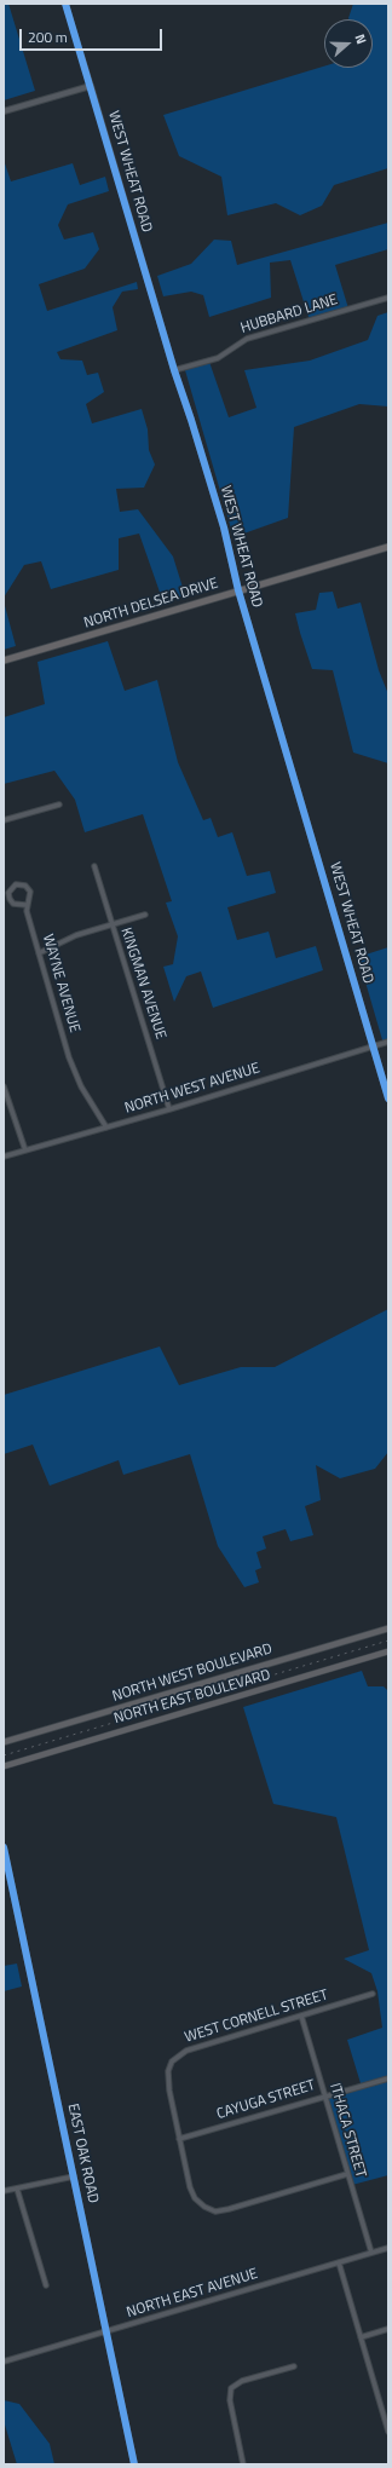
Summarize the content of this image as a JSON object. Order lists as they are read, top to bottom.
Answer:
{
  "streets": {
    "main road": ["NORTH DELSEA DRIVE", "NORTH WEST BOULEVARD", "NORTH EAST BOULEVARD"],
    "street": [
      "WEST WHEAT ROAD",
      "HUBBARD LANE",
      "WAYNE AVENUE",
      "KINGMAN AVENUE",
      "NORTH WEST AVENUE",
      "WEST CORNELL STREET",
      "CAYUGA STREET",
      "ITHACA STREET",
      "EAST OAK ROAD",
      "NORTH EAST AVENUE"
    ]
  },
  "crossings": [
    ["WEST WHEAT ROAD", "HUBBARD LANE"],
    ["WEST WHEAT ROAD", "NORTH DELSEA DRIVE"],
    ["WEST WHEAT ROAD", "NORTH WEST AVENUE"],
    ["WAYNE AVENUE", "NORTH WEST AVENUE"],
    ["KINGMAN AVENUE", "NORTH WEST AVENUE"],
    ["WEST CORNELL STREET", "CAYUGA STREET"],
    ["WEST CORNELL STREET", "ITHACA STREET"],
    ["CAYUGA STREET", "ITHACA STREET"],
    ["ITHACA STREET", "NORTH EAST AVENUE"],
    ["EAST OAK ROAD", "NORTH EAST AVENUE"]
  ],
  "scale_bar": "200 m",
  "north": "right"
}
